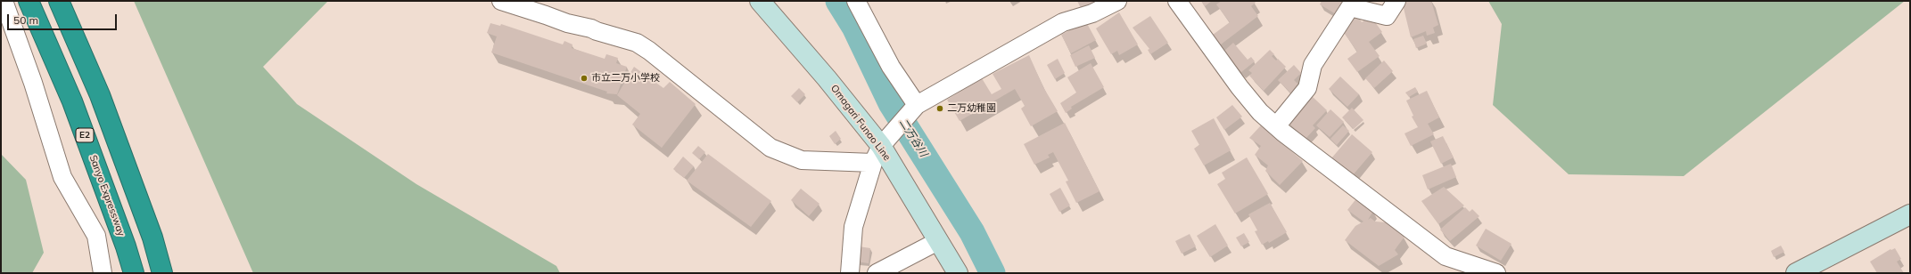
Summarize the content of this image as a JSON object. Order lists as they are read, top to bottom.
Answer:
{
  "streets": {
    "highway": ["E2", "Sanyo Expressway"],
    "main road": ["Omagari Funao Line"]
  },
  "water": ["二万谷川"],
  "places": ["市立二万小学校", "二万幼稚園"],
  "scale_bar": "50 m"
}
